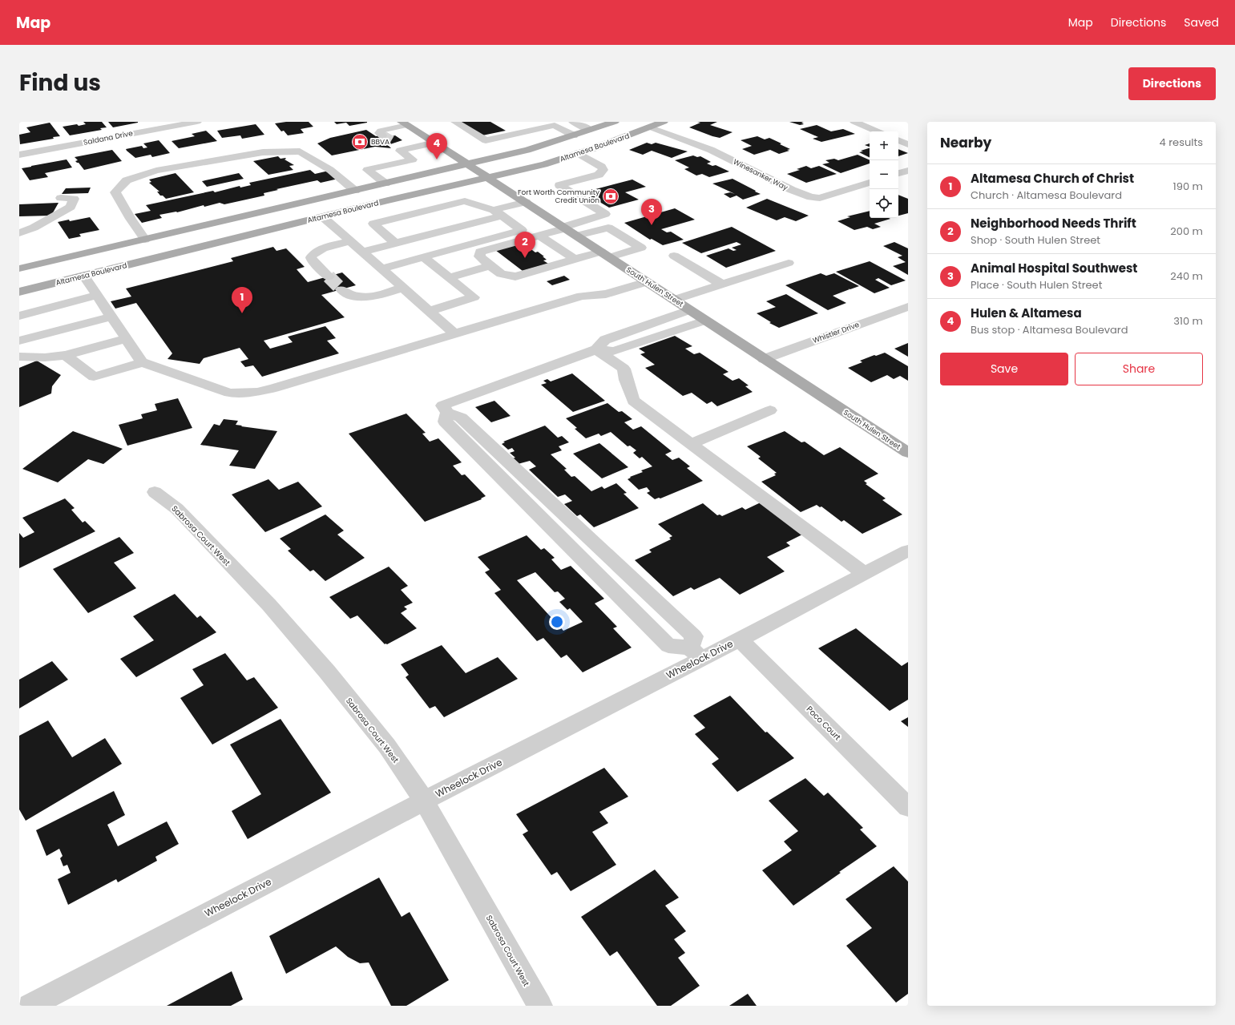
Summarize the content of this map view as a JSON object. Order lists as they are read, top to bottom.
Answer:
{
  "streets": {
    "main road": ["Altamesa Boulevard", "South Hulen Street"],
    "street": [
      "Saldana Drive",
      "Winesanker Way",
      "Whistler Drive",
      "Sabrosa Court West",
      "Wheelock Drive",
      "Poco Court"
    ]
  },
  "crossings": [
    ["Altamesa Boulevard", "Winesanker Way"],
    ["Altamesa Boulevard", "South Hulen Street"],
    ["South Hulen Street", "Whistler Drive"],
    ["Sabrosa Court West", "Wheelock Drive"],
    ["Wheelock Drive", "Poco Court"]
  ],
  "places": {
    "bank": ["BBVA", "Fort Worth Community Credit Union"]
  },
  "page": {
    "header": "Map",
    "nav": ["Map", "Directions", "Saved"],
    "title": "Find us",
    "buttons": [
      "Directions",
      ["Save", "Share"]
    ],
    "heading": ["Nearby", "4 results"],
    "map_buttons": ["+", "−"],
    "pins": [
      "4",
      "3",
      "2",
      "1"
    ],
    "list": [
      {
        "mark": "1",
        "name": "Altamesa Church of Christ",
        "note": "Church · Altamesa Boulevard",
        "value": "190 m"
      },
      {
        "mark": "2",
        "name": "Neighborhood Needs Thrift",
        "note": "Shop · South Hulen Street",
        "value": "200 m"
      },
      {
        "mark": "3",
        "name": "Animal Hospital Southwest",
        "note": "Place · South Hulen Street",
        "value": "240 m"
      },
      {
        "mark": "4",
        "name": "Hulen & Altamesa",
        "note": "Bus stop · Altamesa Boulevard",
        "value": "310 m"
      }
    ]
  }
}
